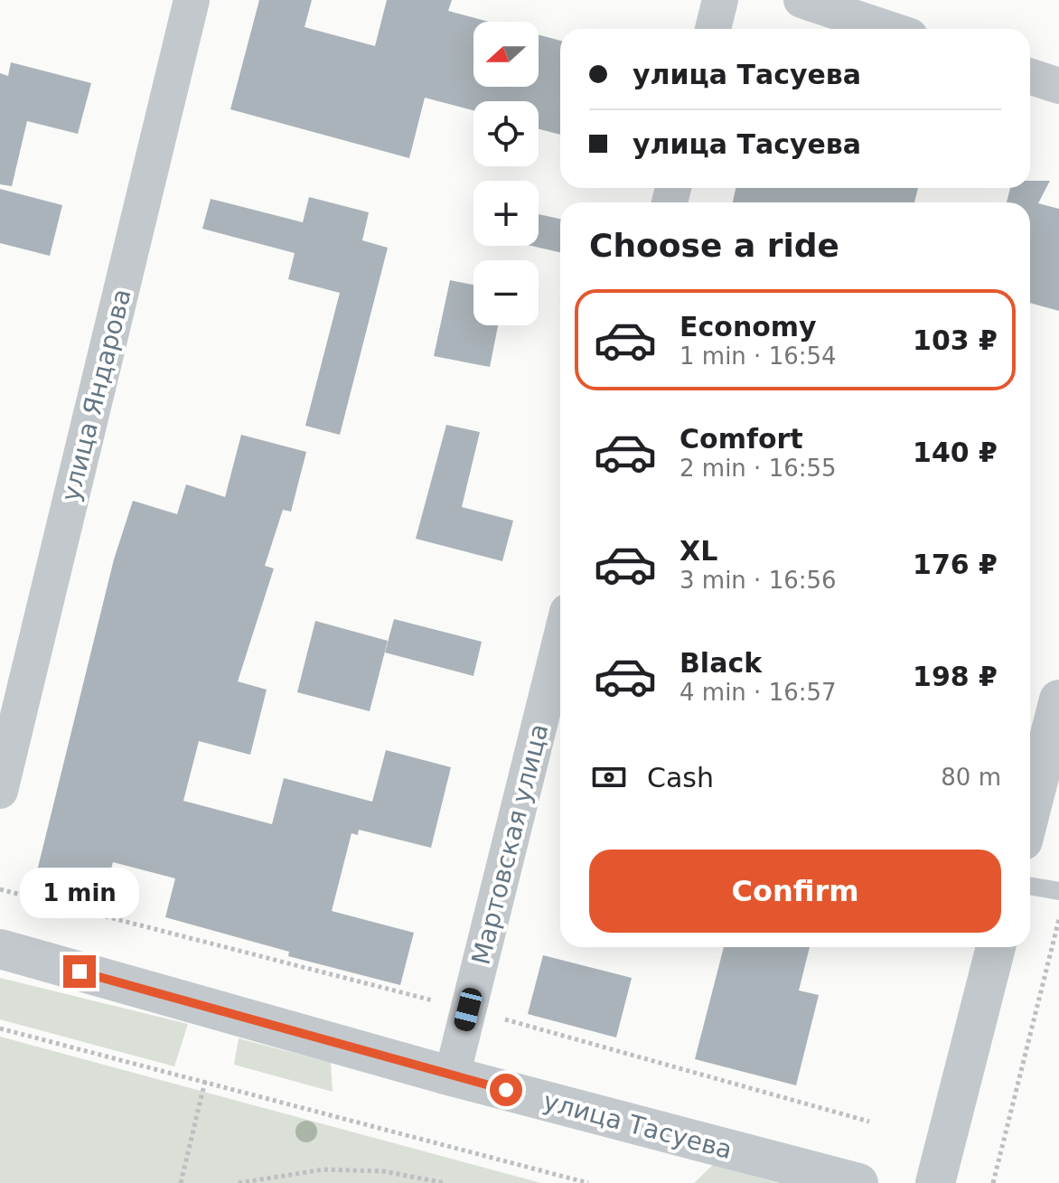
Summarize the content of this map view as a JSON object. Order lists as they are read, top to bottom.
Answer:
{
  "streets": {
    "street": ["улица Яндарова", "Мартовская улица", "улица Тасуева"]
  },
  "crossings": [
    ["Мартовская улица", "улица Тасуева"]
  ],
  "north": "left",
  "page": {
    "map_buttons": ["+", "−"],
    "banner": ["улица Тасуева", "улица Тасуева"],
    "heading": "Choose a ride",
    "list": [
      {
        "name": "Economy",
        "note": "1 min · 16:54",
        "value": "103 ₽"
      },
      {
        "name": "Comfort",
        "note": "2 min · 16:55",
        "value": "140 ₽"
      },
      {
        "name": "XL",
        "note": "3 min · 16:56",
        "value": "176 ₽"
      },
      {
        "name": "Black",
        "note": "4 min · 16:57",
        "value": "198 ₽"
      }
    ],
    "pay": ["Cash", "80 m"],
    "buttons": "Confirm",
    "bubble": "1 min"
  }
}
